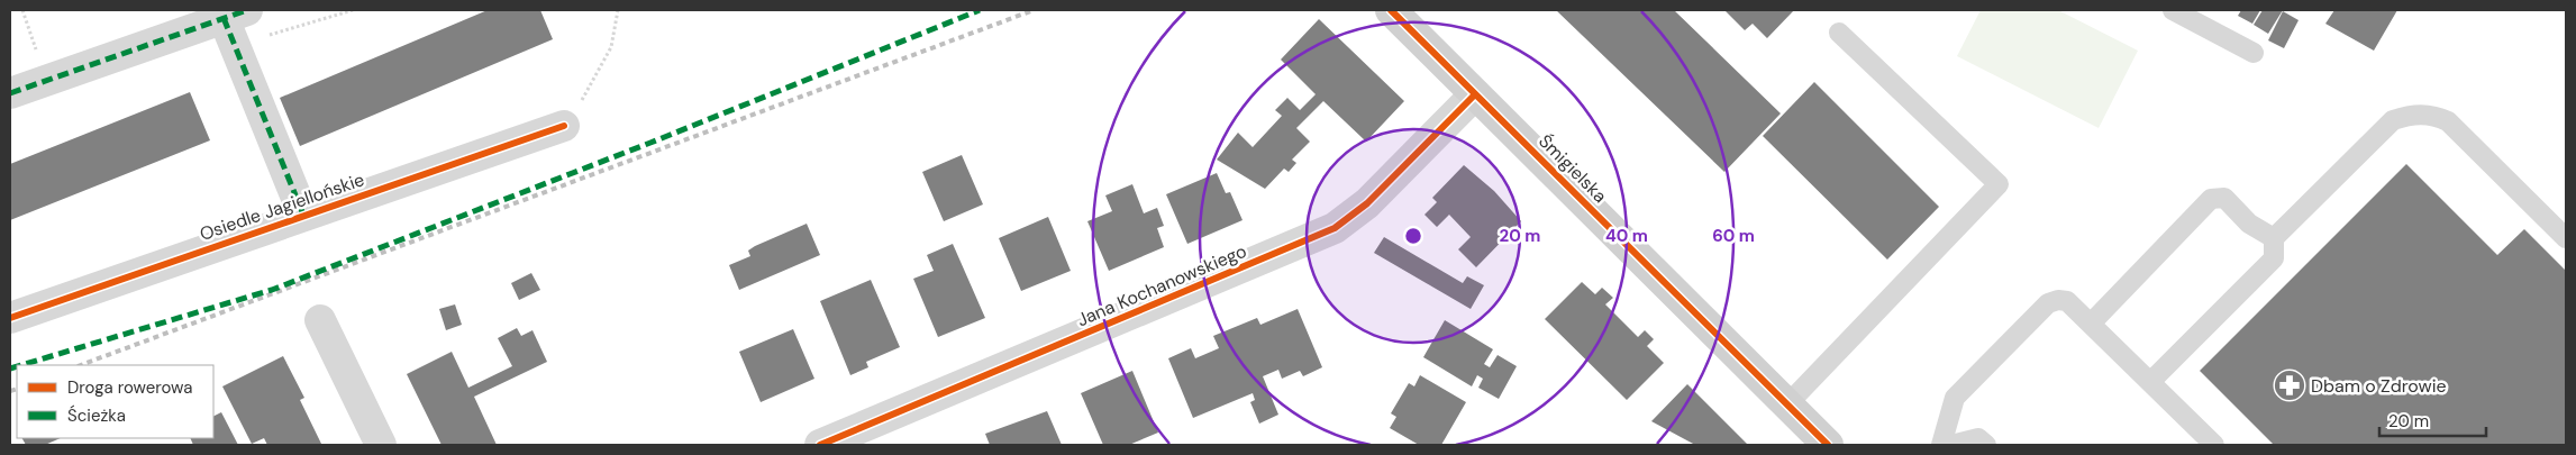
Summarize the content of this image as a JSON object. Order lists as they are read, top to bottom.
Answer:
{
  "streets": {
    "street": ["Śmigielska", "Osiedle Jagiellońskie", "Jana Kochanowskiego"]
  },
  "crossings": [
    ["Śmigielska", "Jana Kochanowskiego"]
  ],
  "places": {
    "pharmacy": ["Dbam o Zdrowie"]
  },
  "legend": ["Droga rowerowa", "Ścieżka"],
  "scale_bar": "20 m",
  "rings": ["20 m", "40 m", "60 m"]
}
